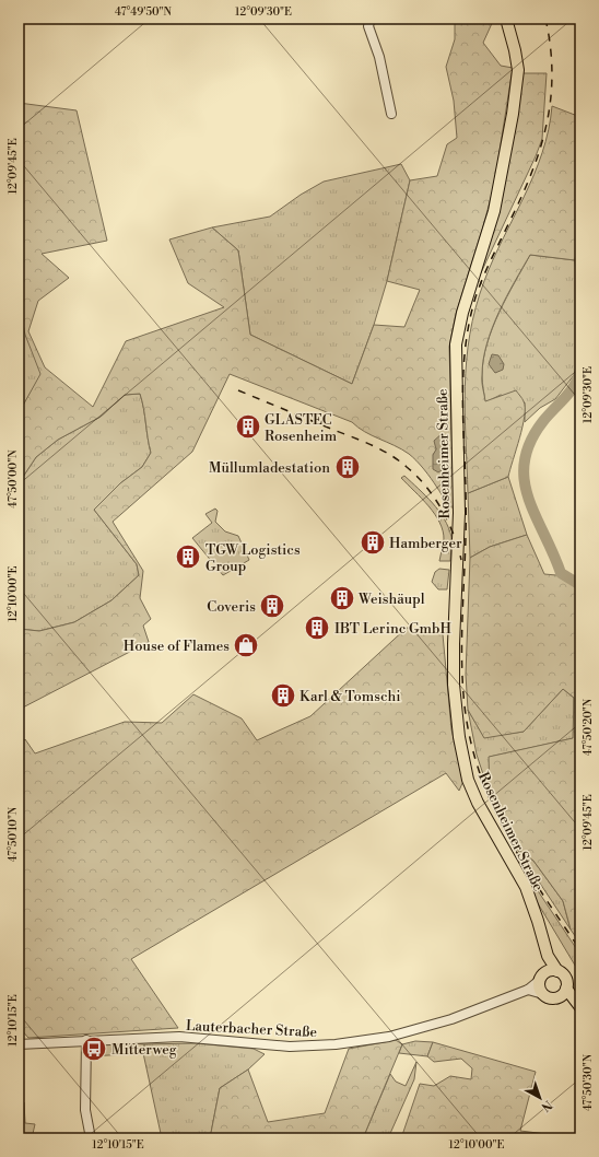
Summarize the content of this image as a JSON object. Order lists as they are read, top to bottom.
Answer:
{
  "streets": {
    "main road": ["Rosenheimer Straße"],
    "street": ["Lauterbacher Straße"]
  },
  "crossings": [
    ["Rosenheimer Straße", "Lauterbacher Straße"]
  ],
  "places": {
    "building": [
      "GLASTEC Rosenheim",
      "Müllumladestation",
      "Hamberger",
      "TGW Logistics Group",
      "Weishäupl",
      "Coveris",
      "IBT Lerinc GmbH",
      "Karl & Tomschi"
    ],
    "shop": ["House of Flames"],
    "bus stop": ["Mitterweg"]
  },
  "north": "bottom right",
  "coordinates": [
    "47°49'50\"N",
    "12°09'30\"E",
    "12°09'45\"E",
    "47°50'00\"N",
    "12°10'00\"E",
    "47°50'20\"N",
    "47°50'10\"N",
    "12°10'15\"E",
    "47°50'30\"N"
  ]
}
